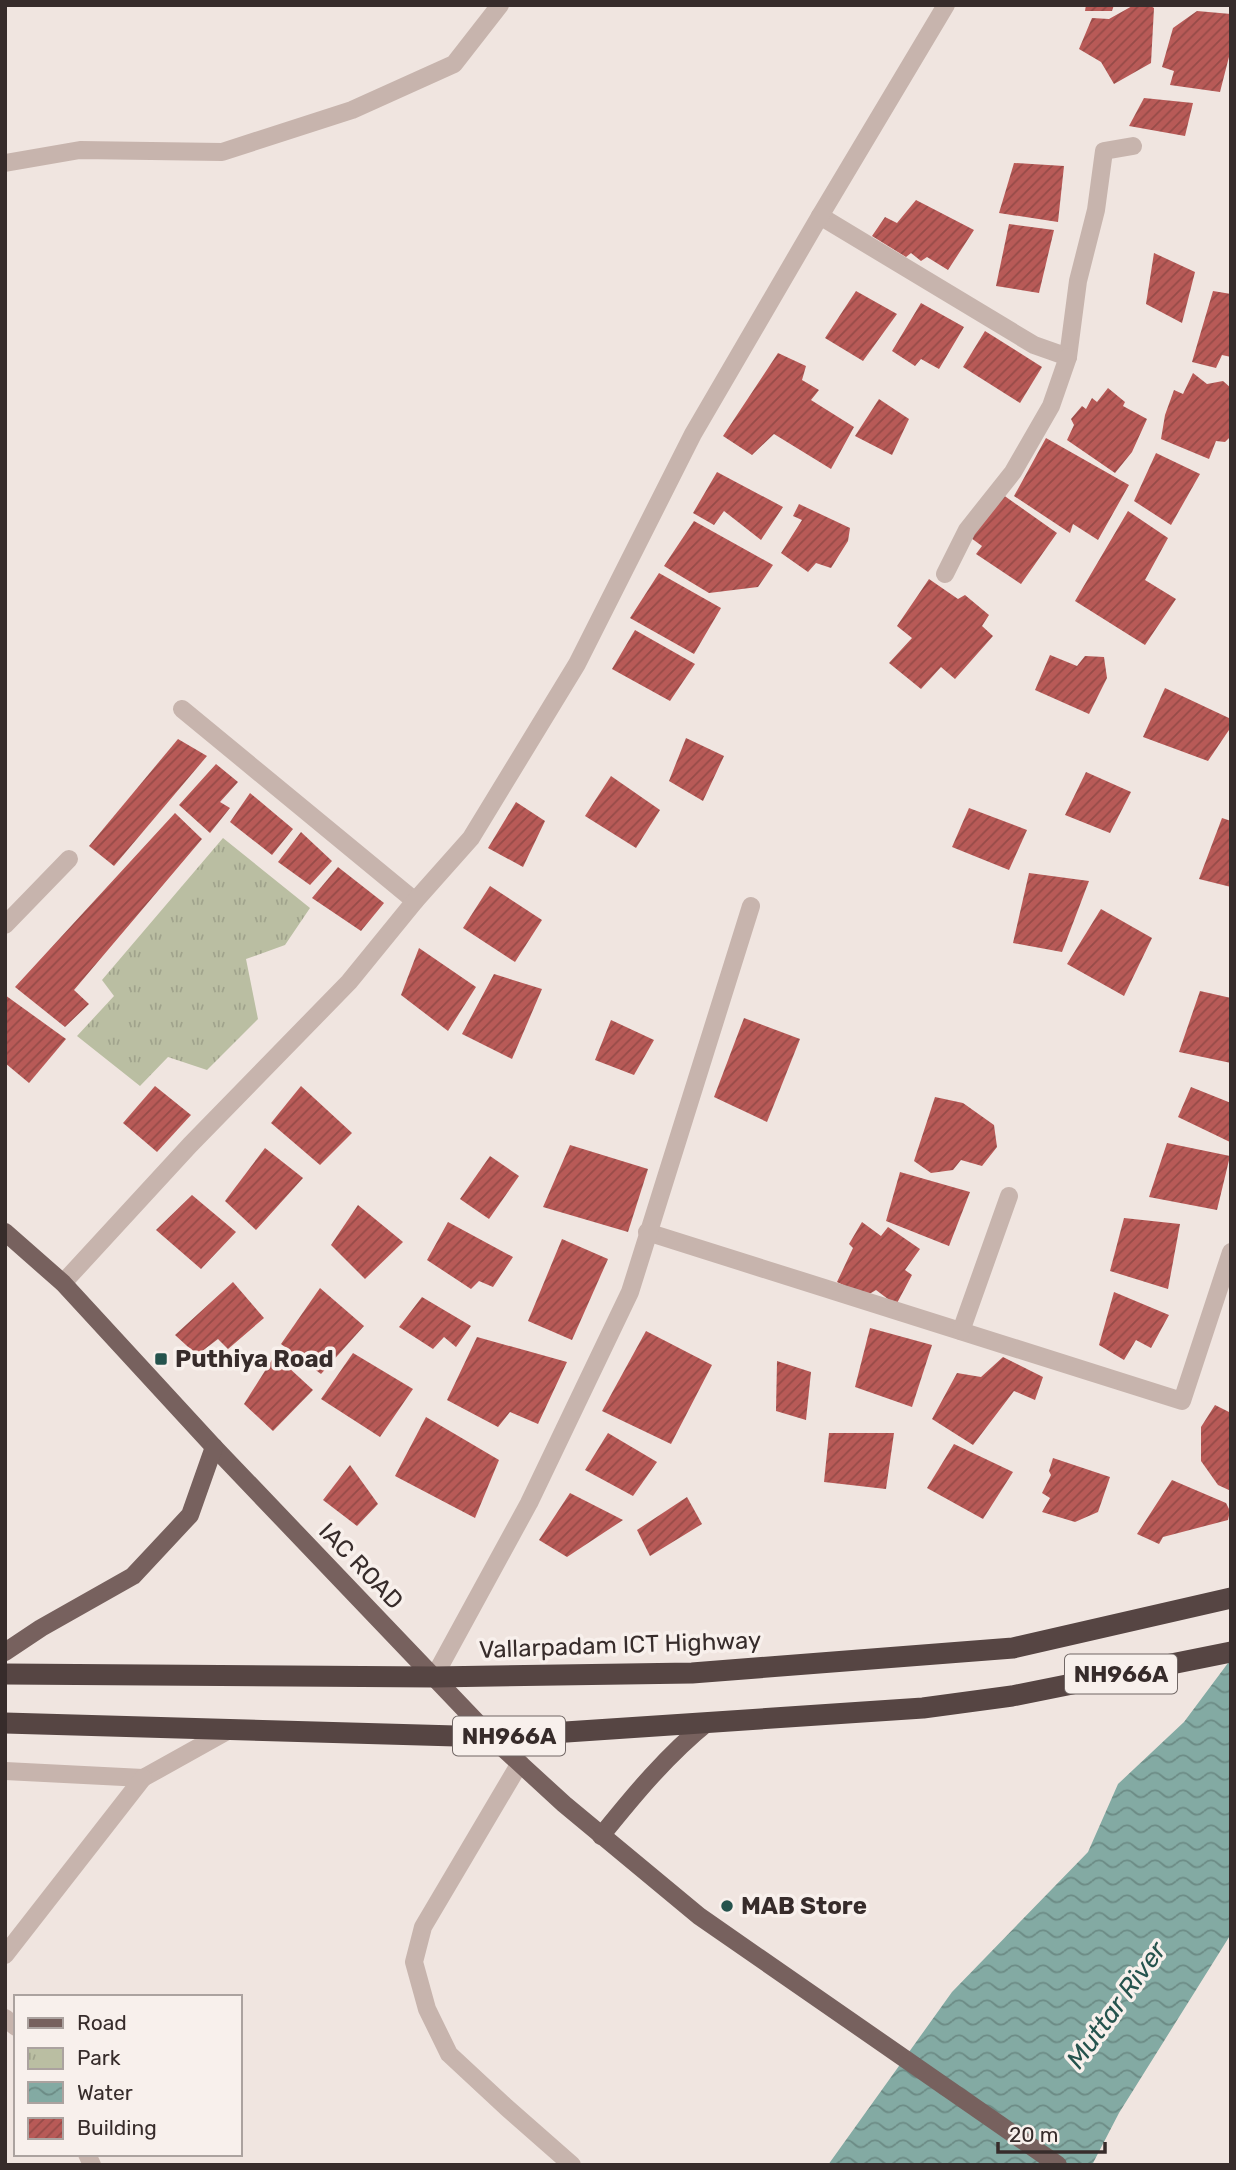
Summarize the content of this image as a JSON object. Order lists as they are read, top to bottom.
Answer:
{
  "streets": {
    "highway": ["Vallarpadam ICT Highway", "NH966A"],
    "main road": ["IAC ROAD"]
  },
  "crossings": [
    ["IAC ROAD", "Vallarpadam ICT Highway"],
    ["IAC ROAD", "NH966A"]
  ],
  "water": ["Muttar River"],
  "places": {
    "transit": ["Puthiya Road"],
    "other": ["MAB Store"]
  },
  "legend": [
    "Road",
    "Park",
    "Water",
    "Building"
  ],
  "scale_bar": "20 m"
}
